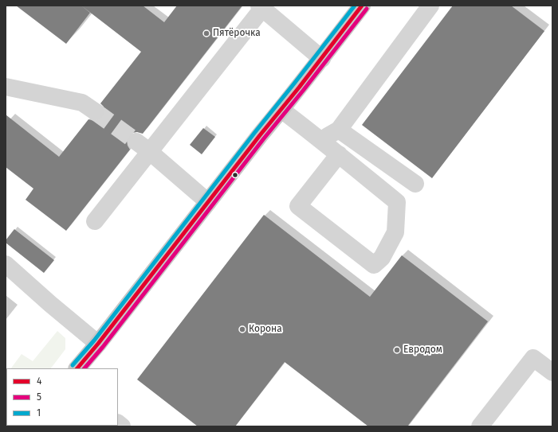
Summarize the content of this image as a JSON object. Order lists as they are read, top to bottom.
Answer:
{
  "places": ["Пятёрочка", "Корона", "Евродом"],
  "lines": ["transit line 4", "transit line 1", "transit line 5"],
  "legend": ["4", "5", "1"]
}
